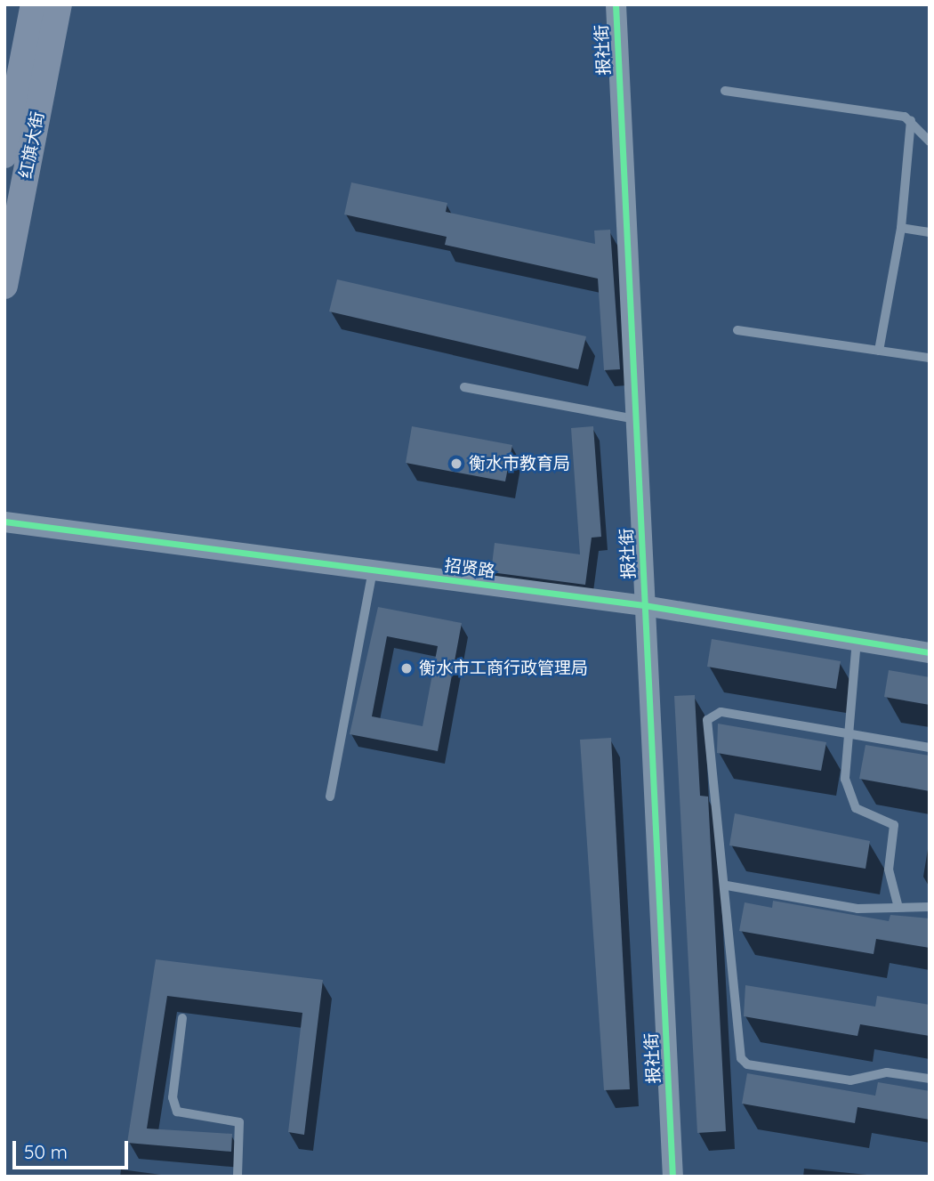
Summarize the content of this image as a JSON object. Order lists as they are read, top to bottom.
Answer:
{
  "streets": {
    "main road": ["红旗大街"],
    "street": ["报社街", "招贤路"]
  },
  "crossings": [
    ["报社街", "招贤路"]
  ],
  "places": ["衡水市教育局", "衡水市工商行政管理局"],
  "scale_bar": "50 m"
}
